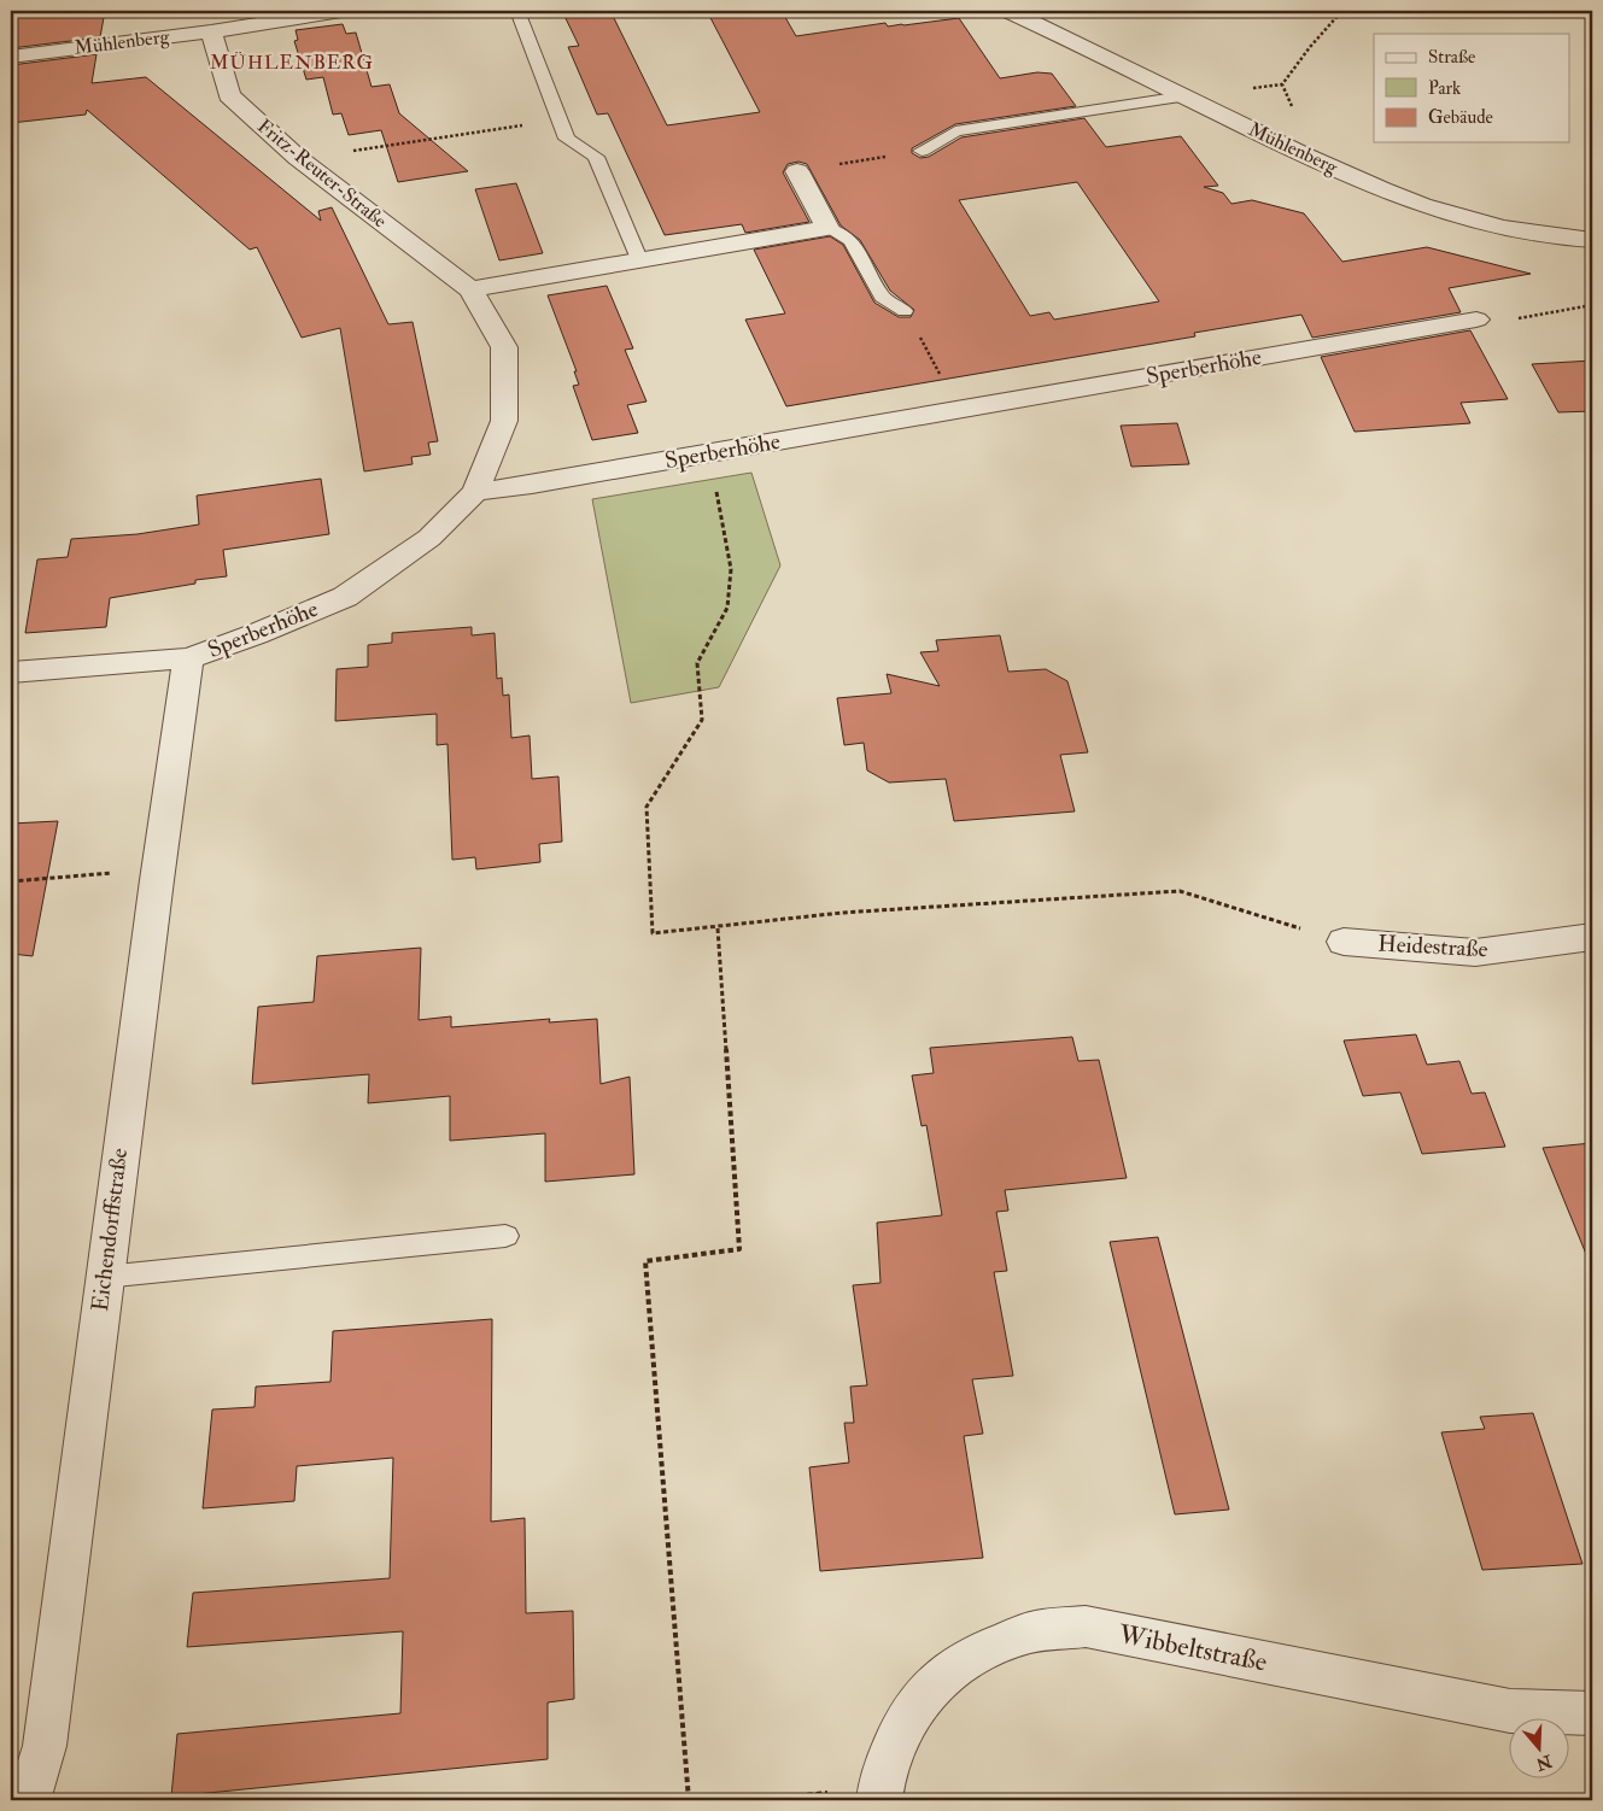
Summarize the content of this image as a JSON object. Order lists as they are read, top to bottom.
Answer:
{
  "streets": {
    "street": [
      "Mühlenberg",
      "Fritz-Reuter-Straße",
      "Sperberhöhe",
      "Heidestraße",
      "Eichendorffstraße",
      "Wibbeltstraße"
    ]
  },
  "crossings": [
    ["Mühlenberg", "Fritz-Reuter-Straße"],
    ["Fritz-Reuter-Straße", "Sperberhöhe"],
    ["Sperberhöhe", "Eichendorffstraße"]
  ],
  "districts": ["MÜHLENBERG"],
  "legend": ["Straße", "Park", "Gebäude"],
  "north": "bottom"
}
